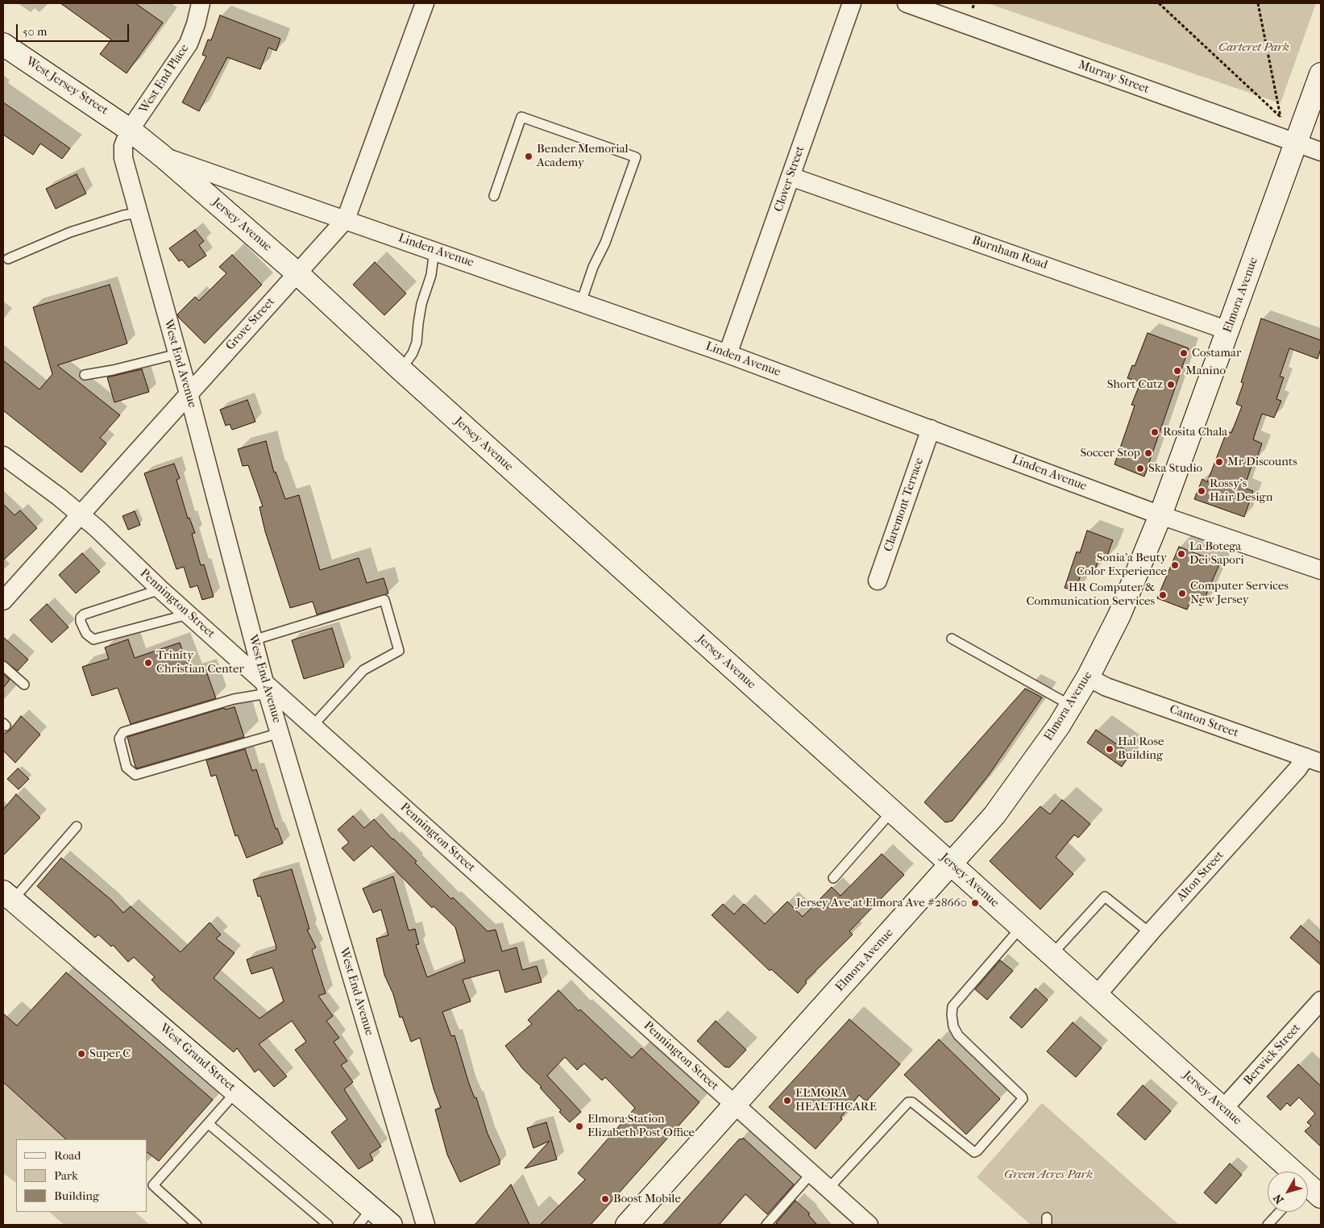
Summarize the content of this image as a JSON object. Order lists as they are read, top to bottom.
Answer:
{
  "streets": {
    "street": [
      "Murray Street",
      "West End Place",
      "West Jersey Street",
      "Clover Street",
      "Jersey Avenue",
      "Linden Avenue",
      "Burnham Road",
      "Elmora Avenue",
      "Grove Street",
      "West End Avenue",
      "Claremont Terrace",
      "Pennington Street",
      "Canton Street",
      "Alton Street",
      "Berwick Street",
      "West Grand Street"
    ]
  },
  "crossings": [
    ["Murray Street", "Elmora Avenue"],
    ["West End Place", "West Jersey Street"],
    ["West End Place", "Jersey Avenue"],
    ["West End Place", "West End Avenue"],
    ["West Jersey Street", "Jersey Avenue"],
    ["West Jersey Street", "West End Avenue"],
    ["Clover Street", "Linden Avenue"],
    ["Clover Street", "Burnham Road"],
    ["Jersey Avenue", "Linden Avenue"],
    ["Jersey Avenue", "Elmora Avenue"],
    ["Jersey Avenue", "Grove Street"],
    ["Jersey Avenue", "West End Avenue"],
    ["Jersey Avenue", "Alton Street"],
    ["Jersey Avenue", "Berwick Street"],
    ["Linden Avenue", "Elmora Avenue"],
    ["Linden Avenue", "Grove Street"],
    ["Linden Avenue", "Claremont Terrace"],
    ["Burnham Road", "Elmora Avenue"],
    ["Elmora Avenue", "Pennington Street"],
    ["Elmora Avenue", "Canton Street"],
    ["Grove Street", "West End Avenue"],
    ["Grove Street", "Pennington Street"],
    ["West End Avenue", "Pennington Street"],
    ["Canton Street", "Alton Street"]
  ],
  "parks": ["Carteret Park", "Green Acres Park"],
  "places": [
    "Bender Memorial Academy",
    "Costamar",
    "Manino",
    "Short Cutz",
    "Rosita Chala",
    "Soccer Stop",
    "Mr Discounts",
    "Ska Studio",
    "Rossy's Hair Design",
    "La Botega Dei Sapori",
    "Sonia'a Beuty Color Experience",
    "Computer Services New Jersey",
    "HR Computer & Communication Services",
    "Trinity Christian Center",
    "Hal Rose Building",
    "Jersey Ave at Elmora Ave #28660",
    "Super C",
    "ELMORA HEALTHCARE",
    "Elmora Station Elizabeth Post Office",
    "Boost Mobile"
  ],
  "legend": ["Road", "Park", "Building"],
  "scale_bar": "50 m",
  "north": "bottom left"
}
